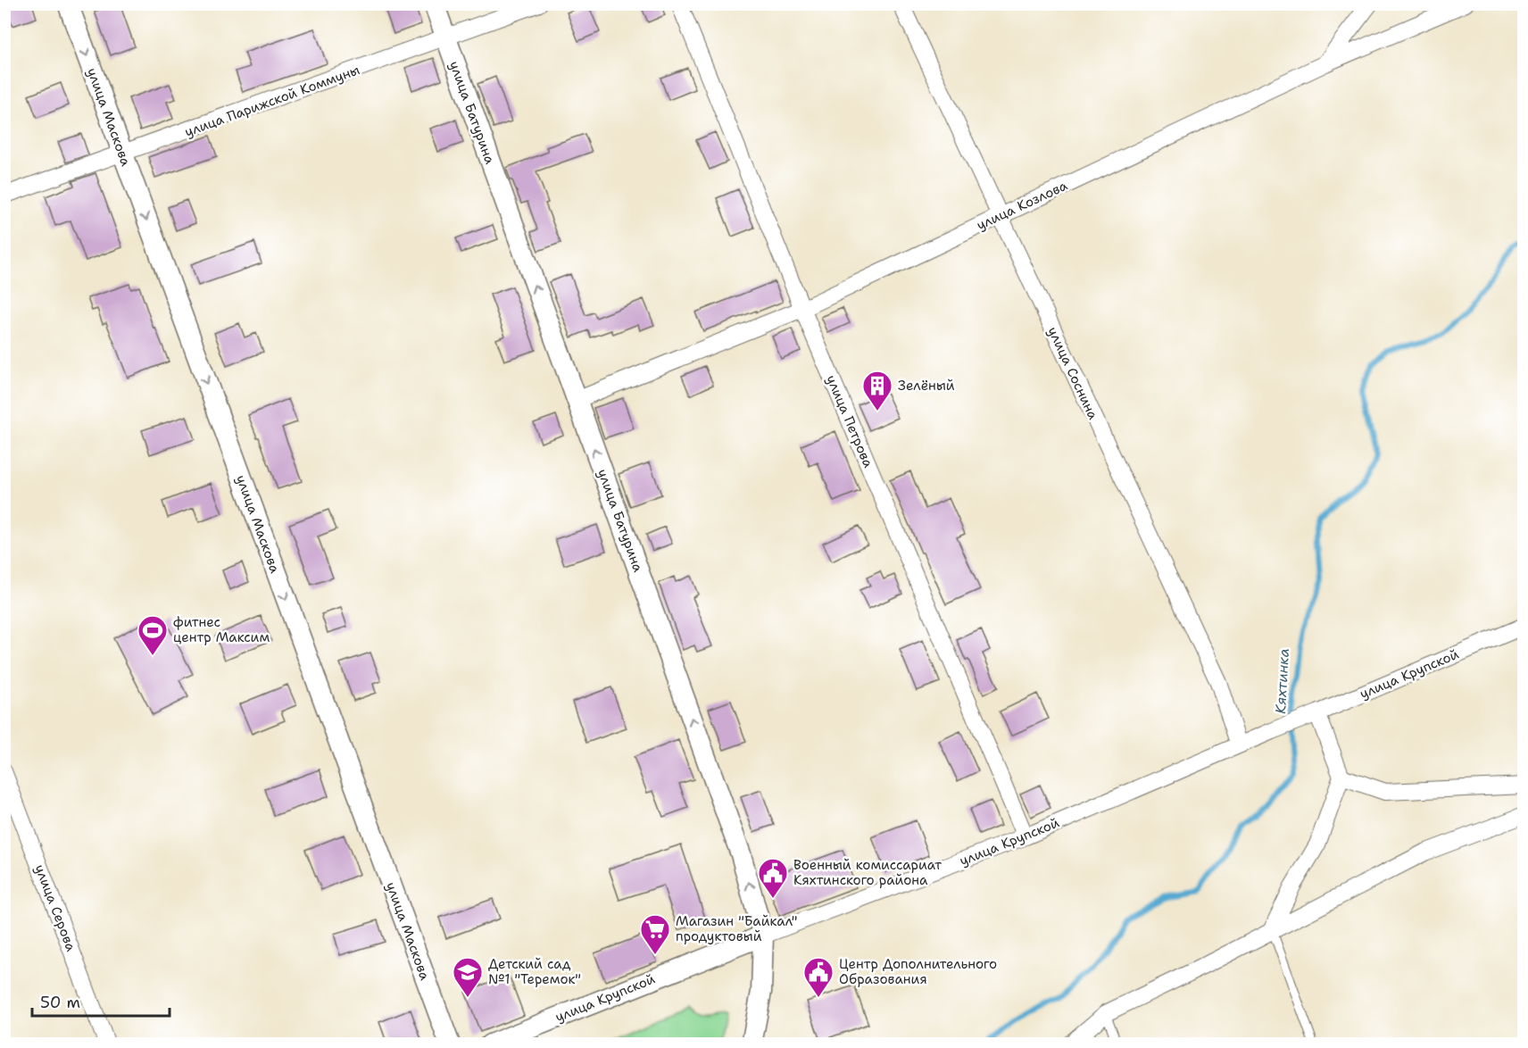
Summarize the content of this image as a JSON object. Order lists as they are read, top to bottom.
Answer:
{
  "streets": {
    "street": [
      "улица Парижской Коммуны",
      "улица Батурина",
      "улица Маскова",
      "улица Козлова",
      "улица Соснина",
      "улица Петрова",
      "улица Крупской",
      "улица Серова"
    ]
  },
  "crossings": [
    ["улица Парижской Коммуны", "улица Батурина"],
    ["улица Парижской Коммуны", "улица Маскова"],
    ["улица Батурина", "улица Козлова"],
    ["улица Батурина", "улица Крупской"],
    ["улица Козлова", "улица Соснина"],
    ["улица Козлова", "улица Петрова"],
    ["улица Соснина", "улица Крупской"],
    ["улица Петрова", "улица Крупской"]
  ],
  "one_way": ["улица Батурина", "улица Маскова"],
  "water": ["Кяхтинка"],
  "places": {
    "building": ["Зелёный"],
    "sports": ["фитнес центр Максим"],
    "public building": ["Военный комиссариат Кяхтинского района", "Центр Дополнительного Образования"],
    "supermarket": ["Магазин \"Байкал\" продуктовый"],
    "school or university": ["Детский сад №1 \"Теремок\""]
  },
  "scale_bar": "50 m"
}
